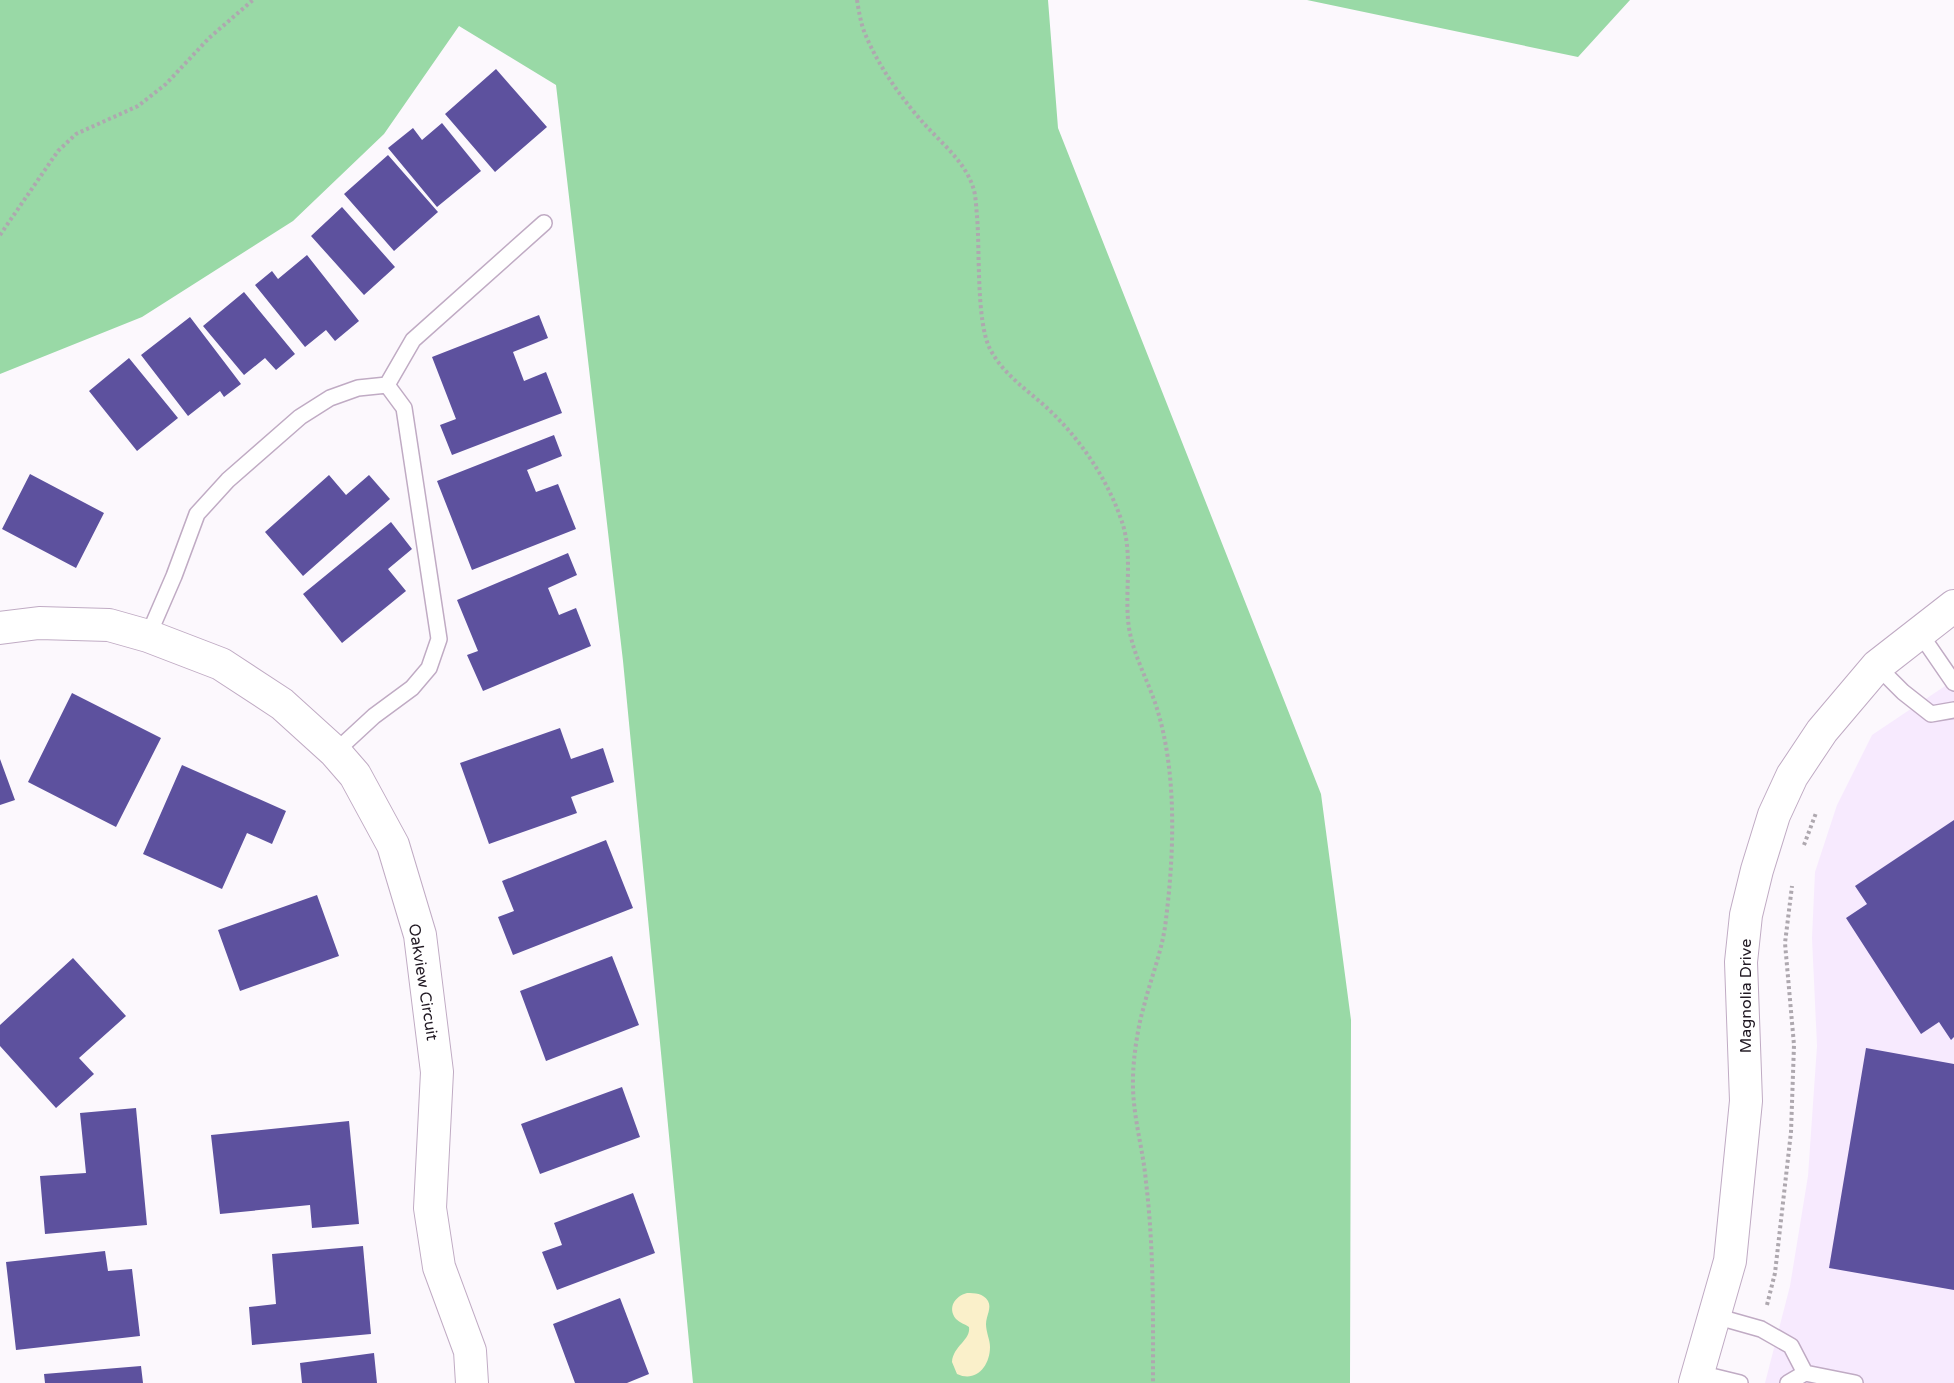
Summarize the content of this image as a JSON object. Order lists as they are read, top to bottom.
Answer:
{
  "streets": {
    "street": ["Oakview Circuit", "Magnolia Drive"]
  }
}
